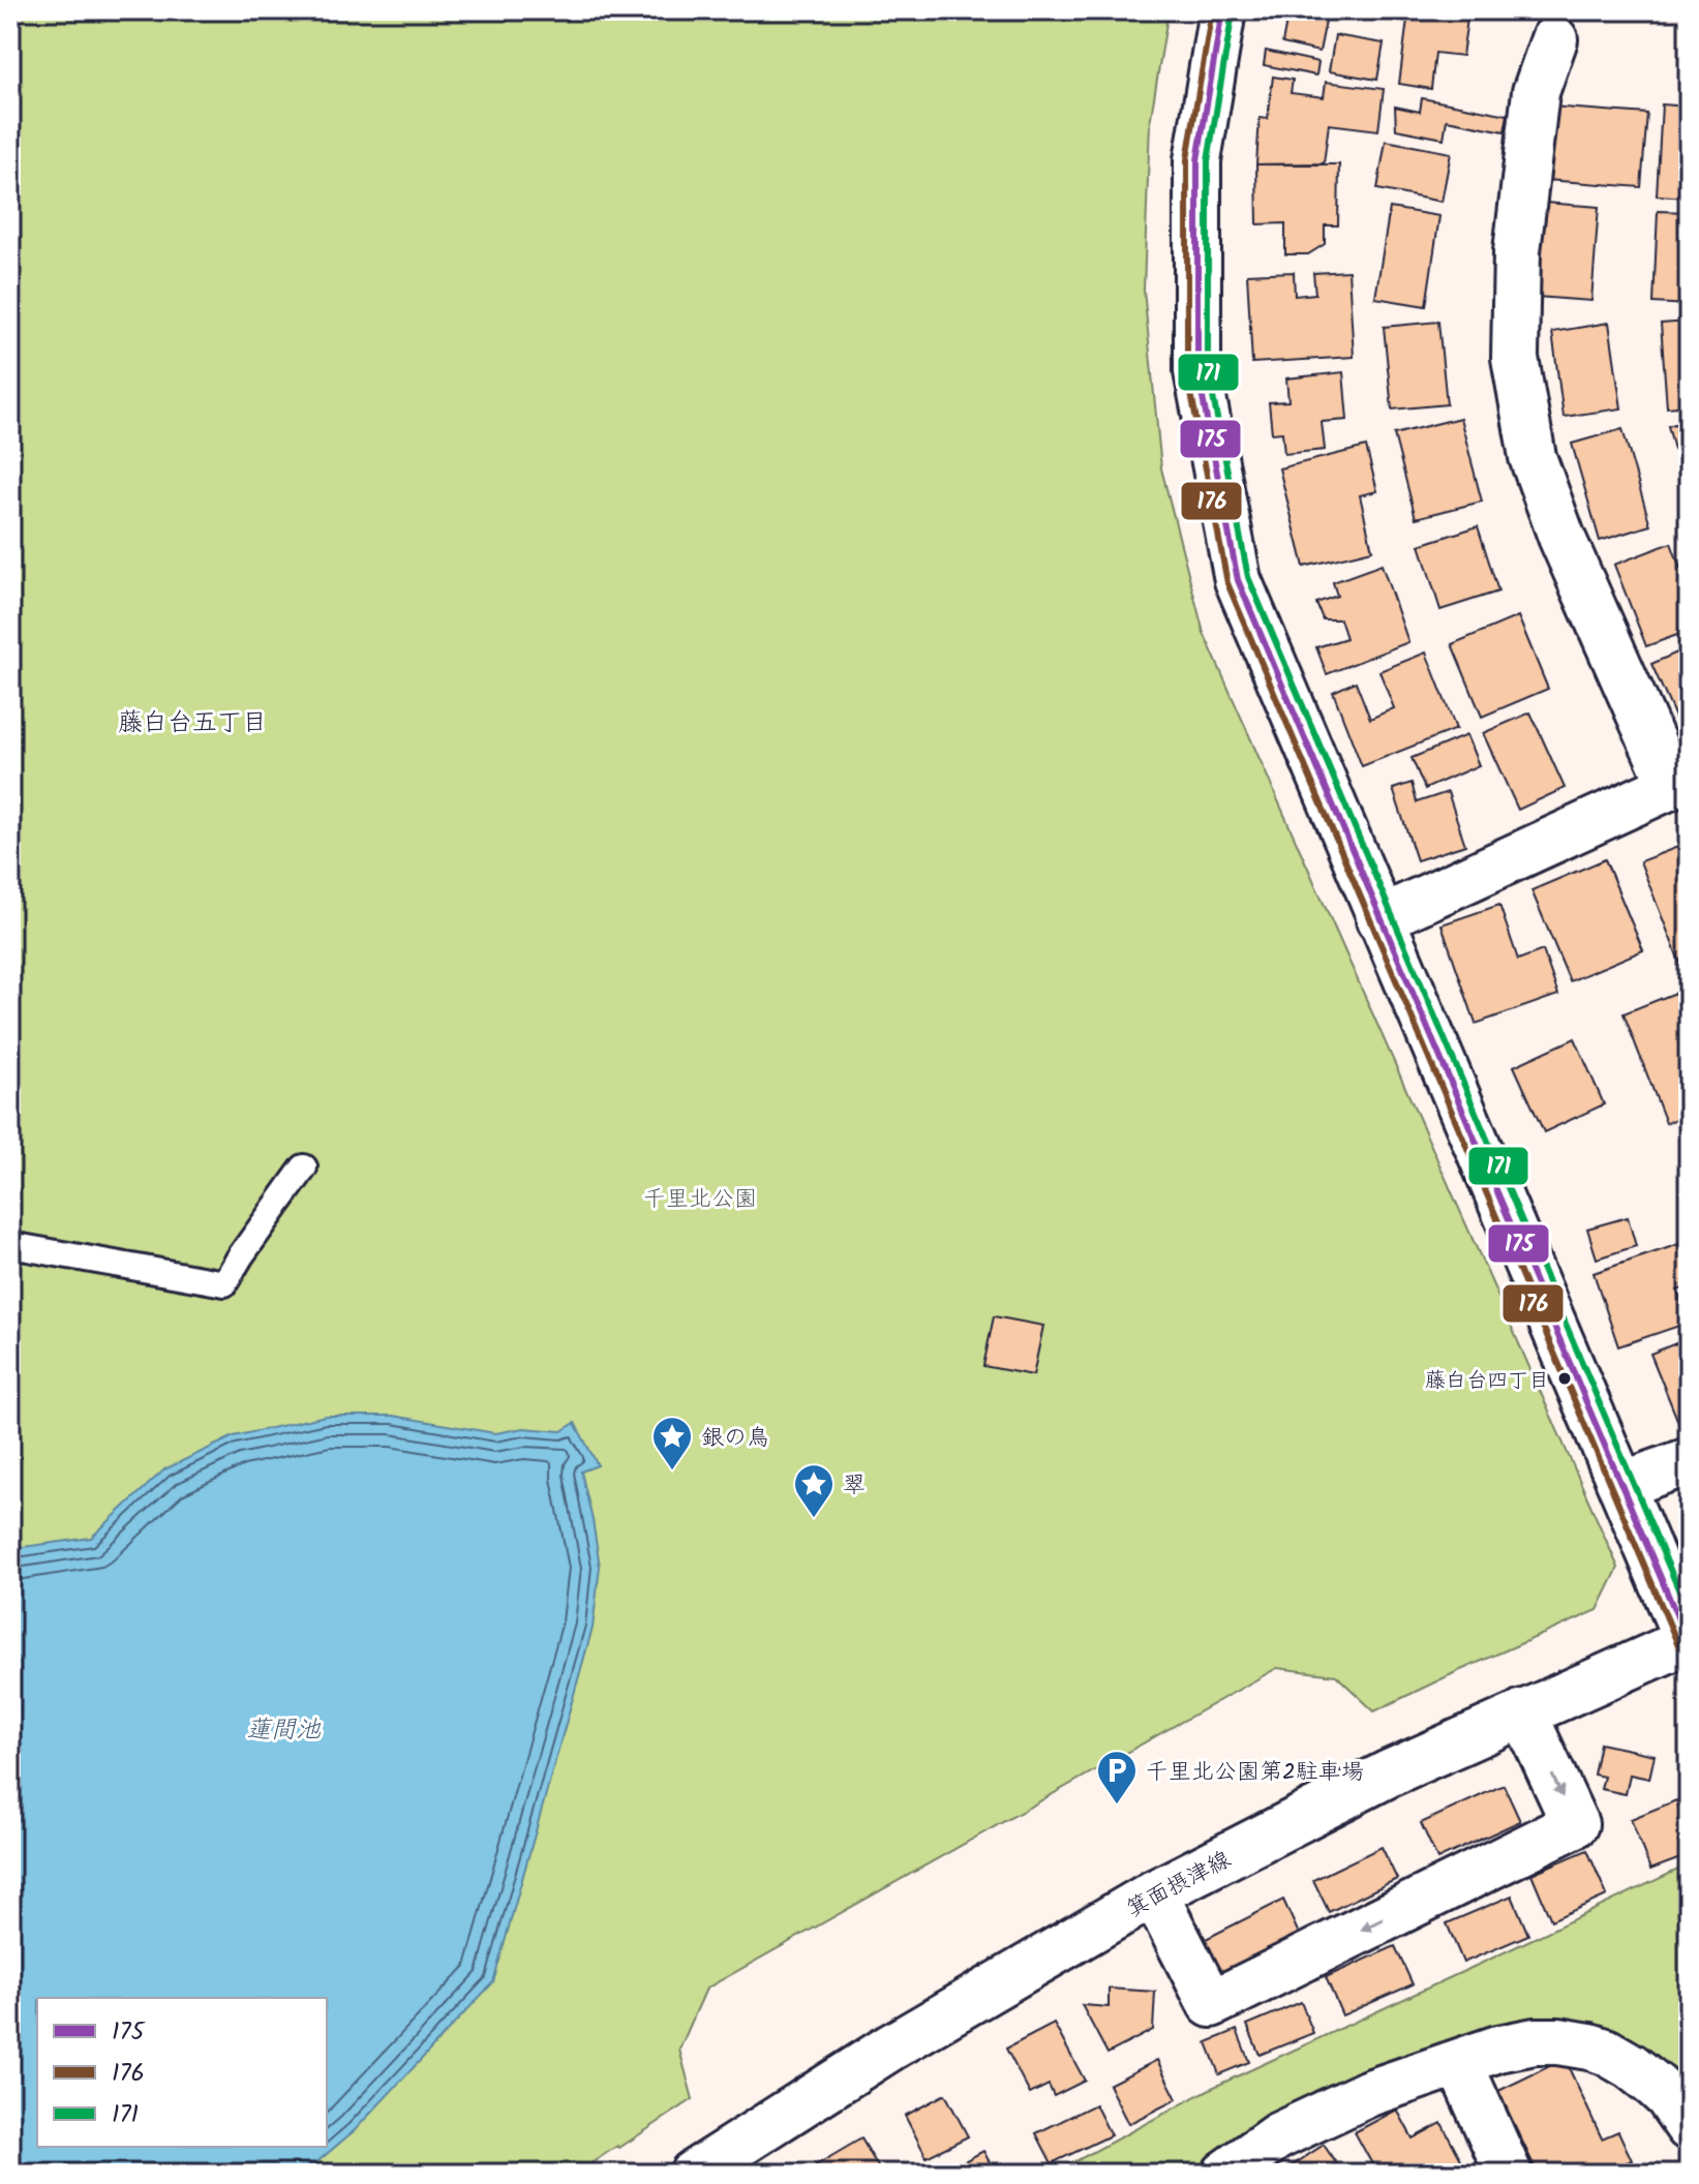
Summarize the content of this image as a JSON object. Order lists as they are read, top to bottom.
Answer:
{
  "streets": {
    "street": ["箕面摂津線"]
  },
  "districts": ["藤白台五丁目"],
  "water": ["蓮間池"],
  "parks": ["千里北公園"],
  "places": {
    "other": ["藤白台四丁目"],
    "place": ["銀の鳥", "翠"],
    "parking": ["千里北公園第2駐車場"]
  },
  "lines": ["transit line 175", "transit line 176", "transit line 171"],
  "legend": ["175", "176", "171"]
}
